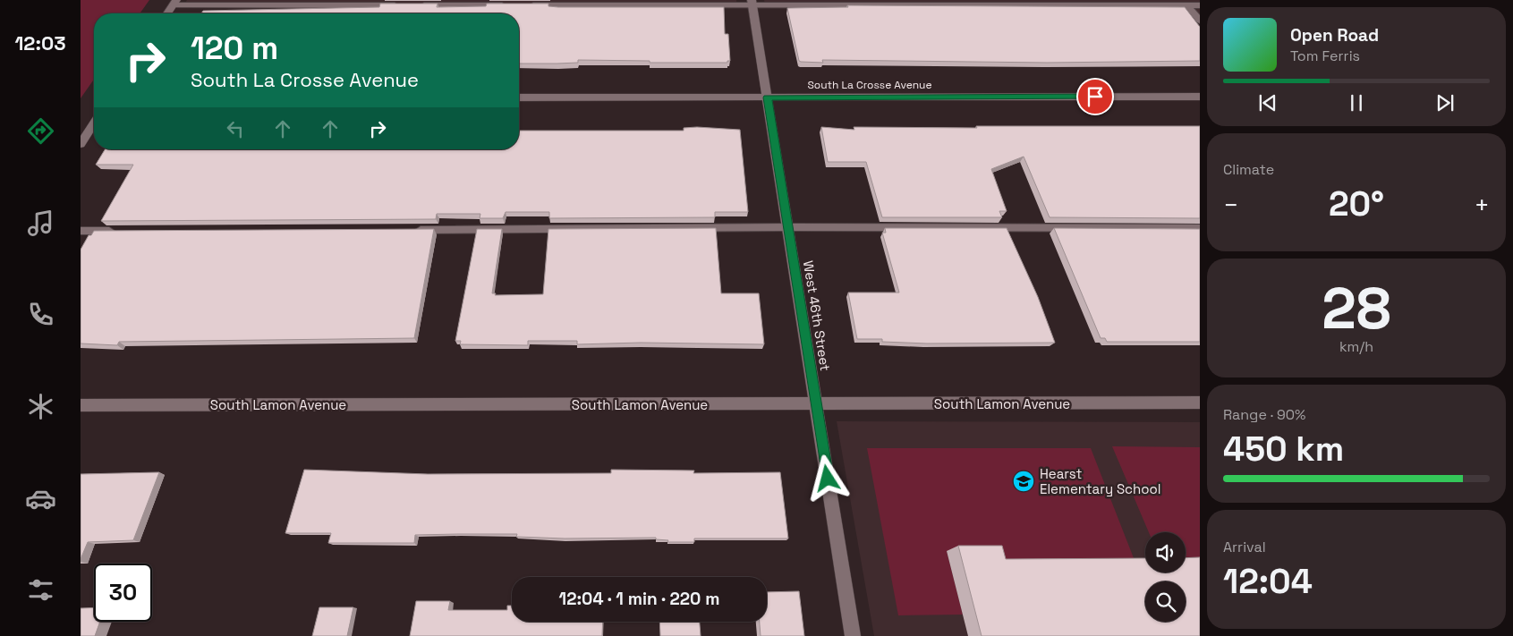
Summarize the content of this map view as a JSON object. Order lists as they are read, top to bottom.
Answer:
{
  "streets": {
    "street": ["South La Crosse Avenue", "West 46th Street", "South Lamon Avenue"]
  },
  "crossings": [
    ["South La Crosse Avenue", "West 46th Street"],
    ["West 46th Street", "South Lamon Avenue"]
  ],
  "places": {
    "school or university": ["Hearst Elementary School"]
  },
  "page": {
    "tabs": "12:03",
    "turn": ["120 m", "South La Crosse Avenue"],
    "song": ["Open Road", "Tom Ferris"],
    "tile": [
      "Climate",
      ["28", "km/h"],
      ["Range · 90%", "450 km"],
      ["Arrival", "12:04"]
    ],
    "heat": ["−", "20°", "+"],
    "limit": "30",
    "trip": "12:04 · 1 min · 220 m"
  }
}
